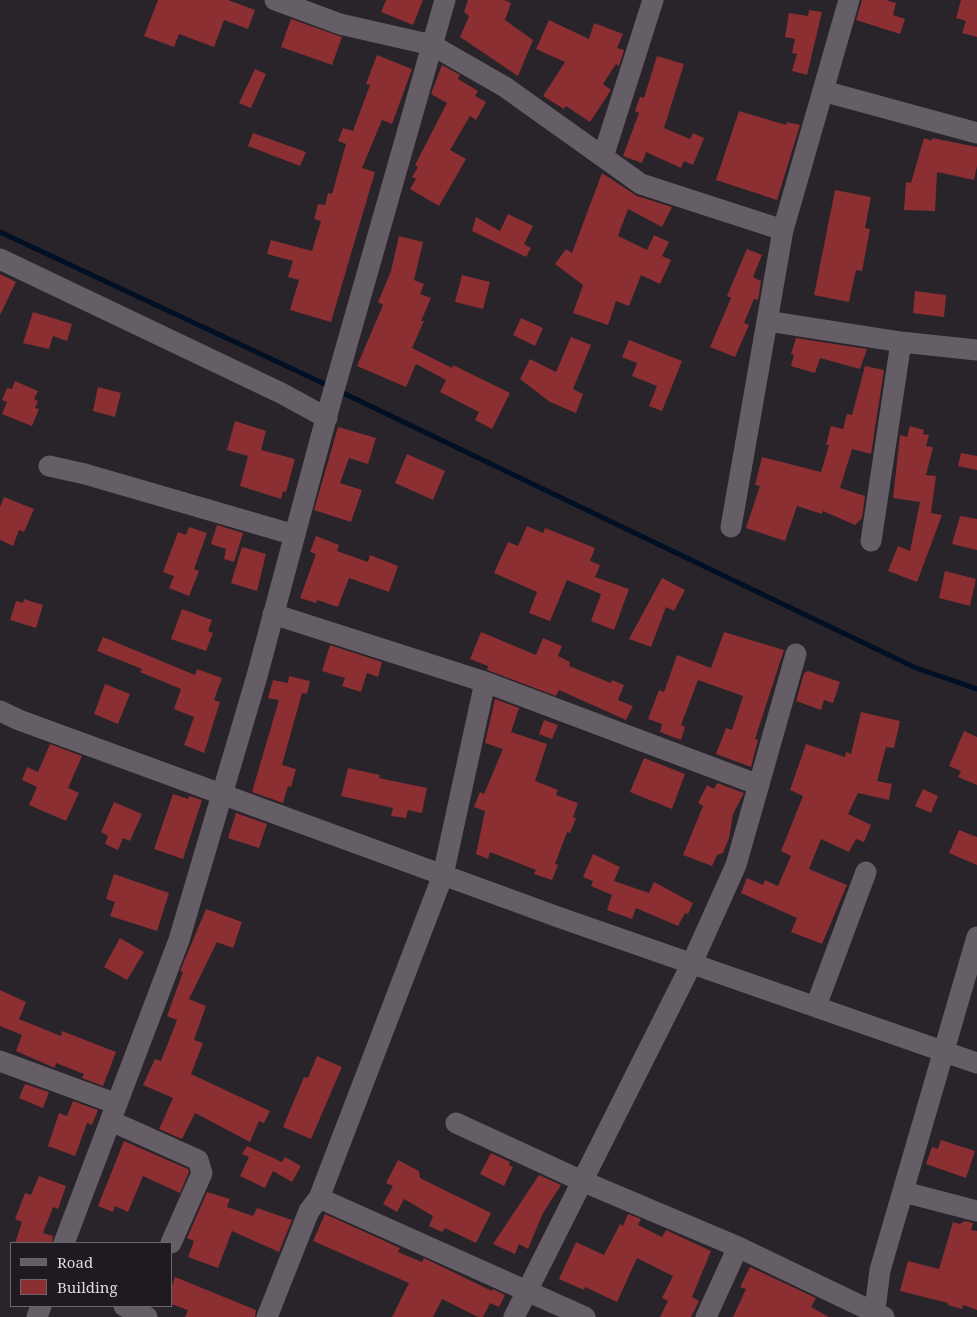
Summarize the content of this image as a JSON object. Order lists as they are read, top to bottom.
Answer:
{
  "legend": ["Road", "Building"]
}
